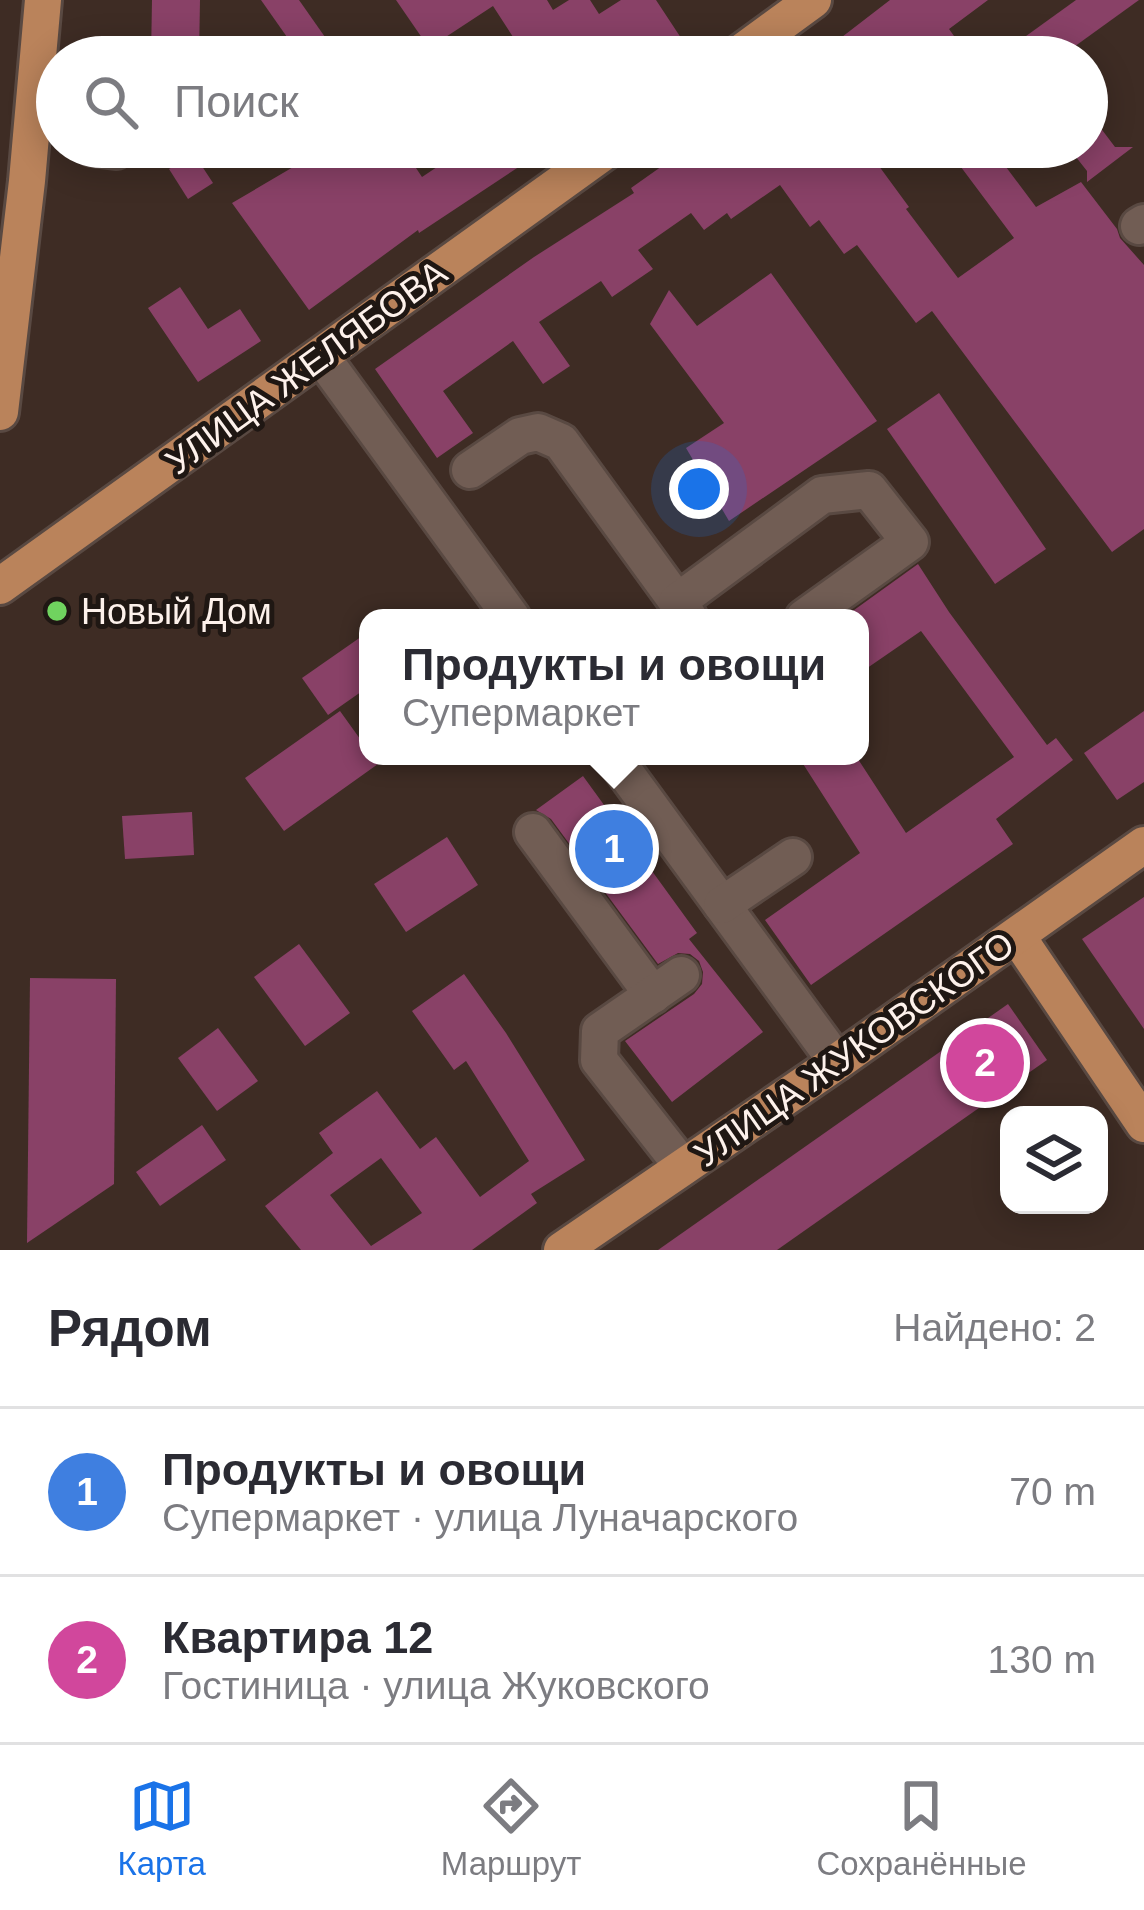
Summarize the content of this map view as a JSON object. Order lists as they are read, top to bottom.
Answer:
{
  "streets": {
    "main road": ["УЛИЦА ЖЕЛЯБОВА", "УЛИЦА ЖУКОВСКОГО"]
  },
  "places": ["Новый Дом"],
  "page": {
    "search": "Поиск",
    "popup": ["Продукты и овощи", "Супермаркет"],
    "pins": ["1", "2"],
    "heading": ["Рядом", "Найдено: 2"],
    "list": [
      {
        "mark": "1",
        "name": "Продукты и овощи",
        "note": "Супермаркет · улица Луначарского",
        "value": "70 m"
      },
      {
        "mark": "2",
        "name": "Квартира 12",
        "note": "Гостиница · улица Жуковского",
        "value": "130 m"
      }
    ],
    "nav": ["Карта", "Маршрут", "Сохранённые"]
  }
}
